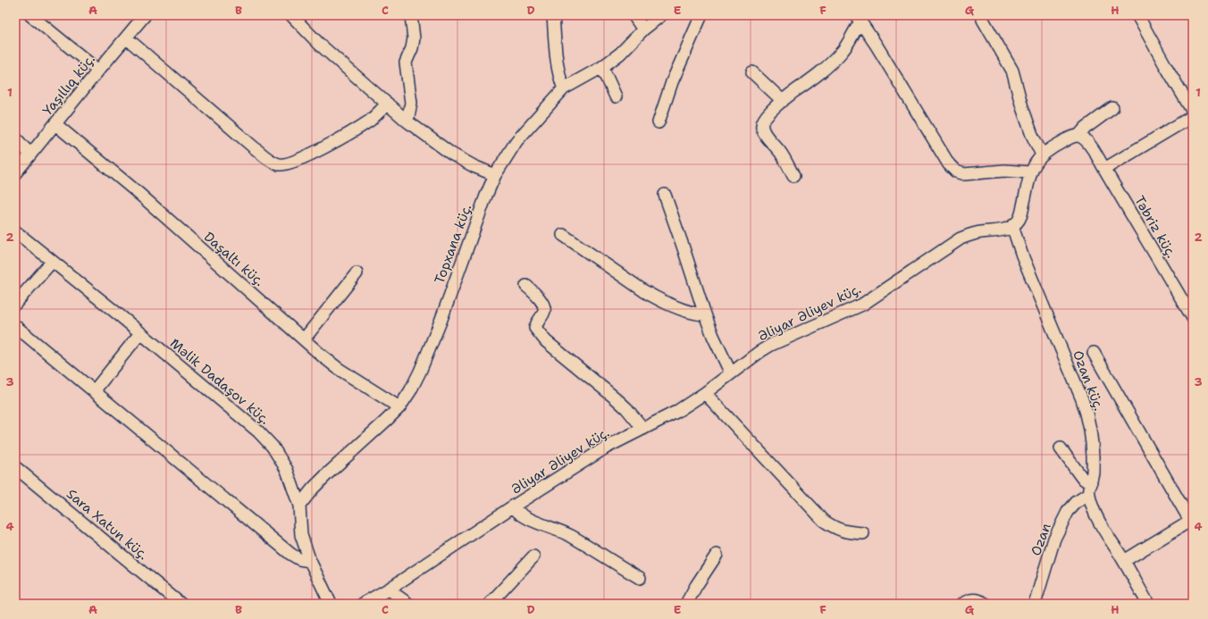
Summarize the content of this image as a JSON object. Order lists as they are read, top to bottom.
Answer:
{
  "streets": {
    "street": [
      "Yaşıllıq küç.",
      "Təbriz küç.",
      "Topxana küç.",
      "Daşaltı küç.",
      "Əliyar Əliyev küç.",
      "Ozan küç.",
      "Məlik Dadaşov küç.",
      "Sara Xatun küç.",
      "Ozan"
    ]
  },
  "crossings": [
    ["Yaşıllıq küç.", "Daşaltı küç."],
    ["Topxana küç.", "Daşaltı küç."],
    ["Topxana küç.", "Məlik Dadaşov küç."],
    ["Əliyar Əliyev küç.", "Ozan küç."],
    ["Ozan küç.", "Ozan"]
  ],
  "grid": {
    "columns": [
      "A",
      "B",
      "C",
      "D",
      "E",
      "F",
      "G",
      "H"
    ],
    "rows": [
      "1",
      "2",
      "3",
      "4"
    ]
  }
}
